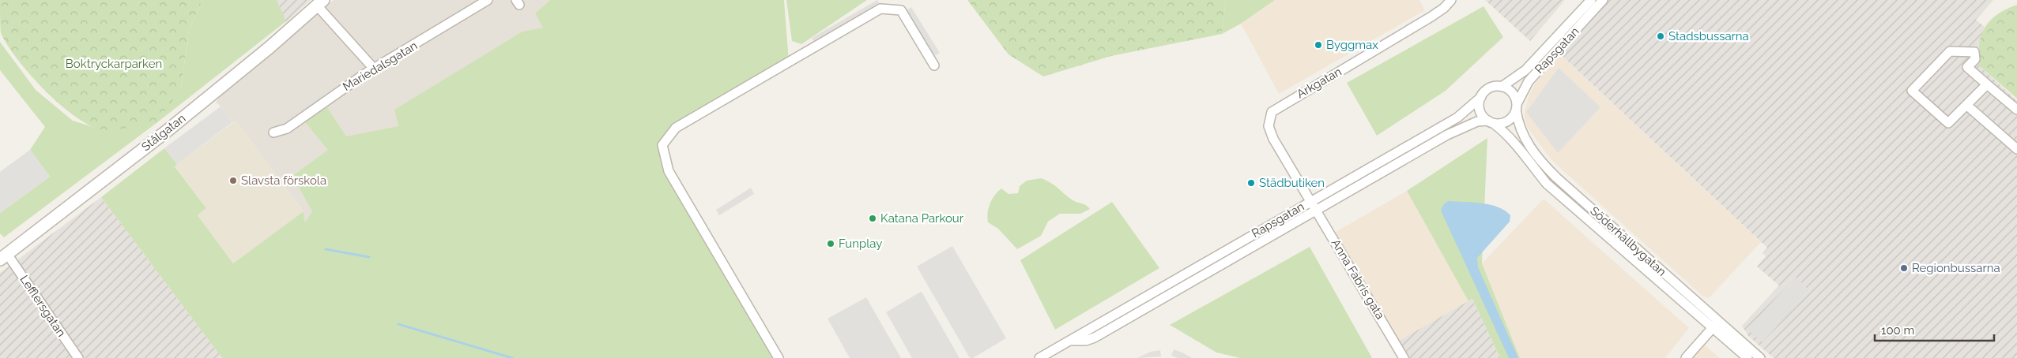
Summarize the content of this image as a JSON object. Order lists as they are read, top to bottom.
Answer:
{
  "streets": {
    "street": [
      "Rapsgatan",
      "Mariedalsgatan",
      "Arkgatan",
      "Stålgatan",
      "Söderhällbygatan",
      "Anna Fabris gata",
      "Lefflersgatan"
    ]
  },
  "crossings": [
    ["Rapsgatan", "Arkgatan"],
    ["Rapsgatan", "Söderhällbygatan"],
    ["Rapsgatan", "Anna Fabris gata"],
    ["Arkgatan", "Anna Fabris gata"],
    ["Stålgatan", "Lefflersgatan"]
  ],
  "parks": ["Boktryckarparken"],
  "places": [
    "Stadsbussarna",
    "Byggmax",
    "Slavsta förskola",
    "Städbutiken",
    "Katana Parkour",
    "Funplay",
    "Regionbussarna"
  ],
  "scale_bar": "100 m"
}
